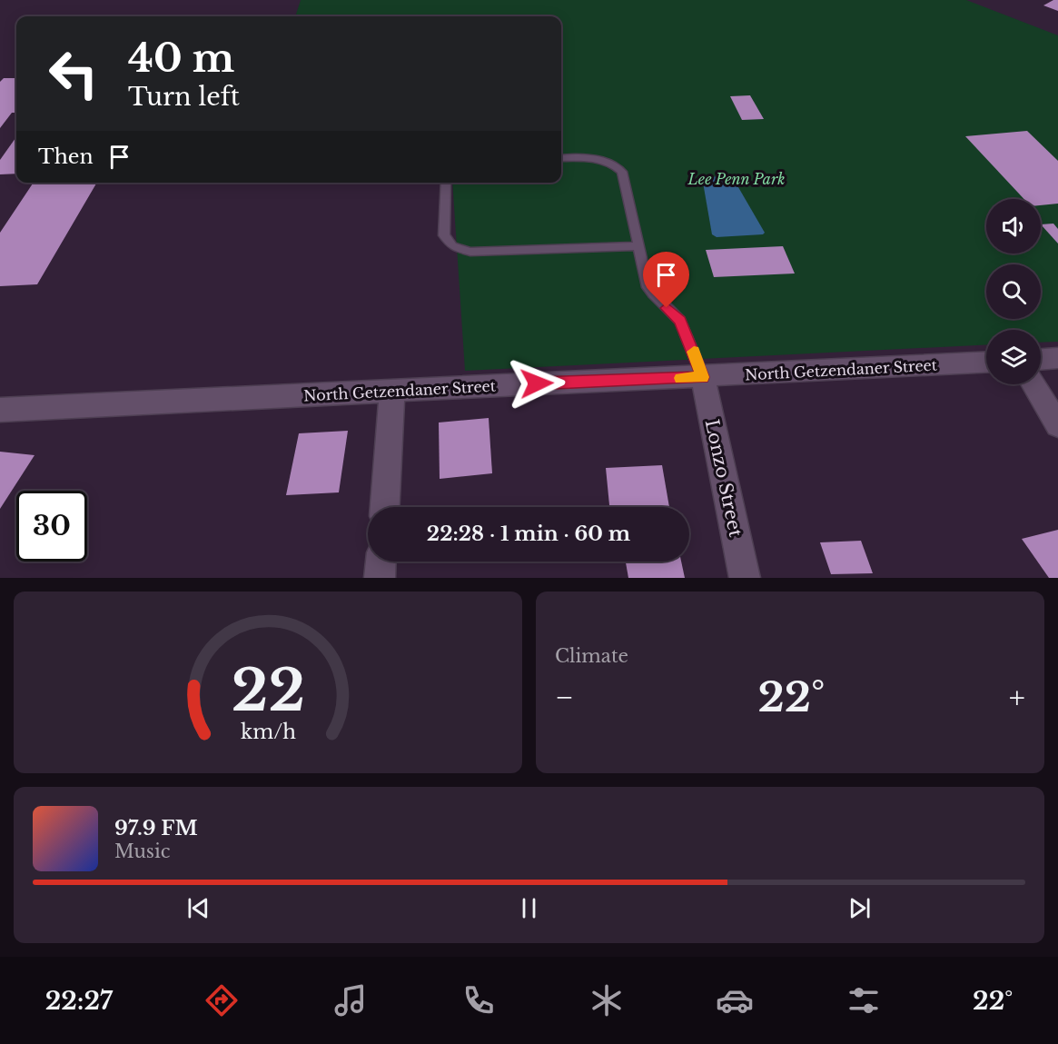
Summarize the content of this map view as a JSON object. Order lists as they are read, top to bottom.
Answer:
{
  "streets": {
    "street": ["North Getzendaner Street", "Lonzo Street"]
  },
  "crossings": [
    ["North Getzendaner Street", "Lonzo Street"]
  ],
  "parks": ["Lee Penn Park"],
  "page": {
    "turn": ["40 m", "Turn left"],
    "then": "Then",
    "limit": "30",
    "trip": "22:28 · 1 min · 60 m",
    "tile": "Climate",
    "heat": ["−", "22°", "+"],
    "song": ["97.9 FM", "Music"],
    "tabs": ["22:27", "22°"],
    "gauge": ["22", "km/h"]
  }
}
